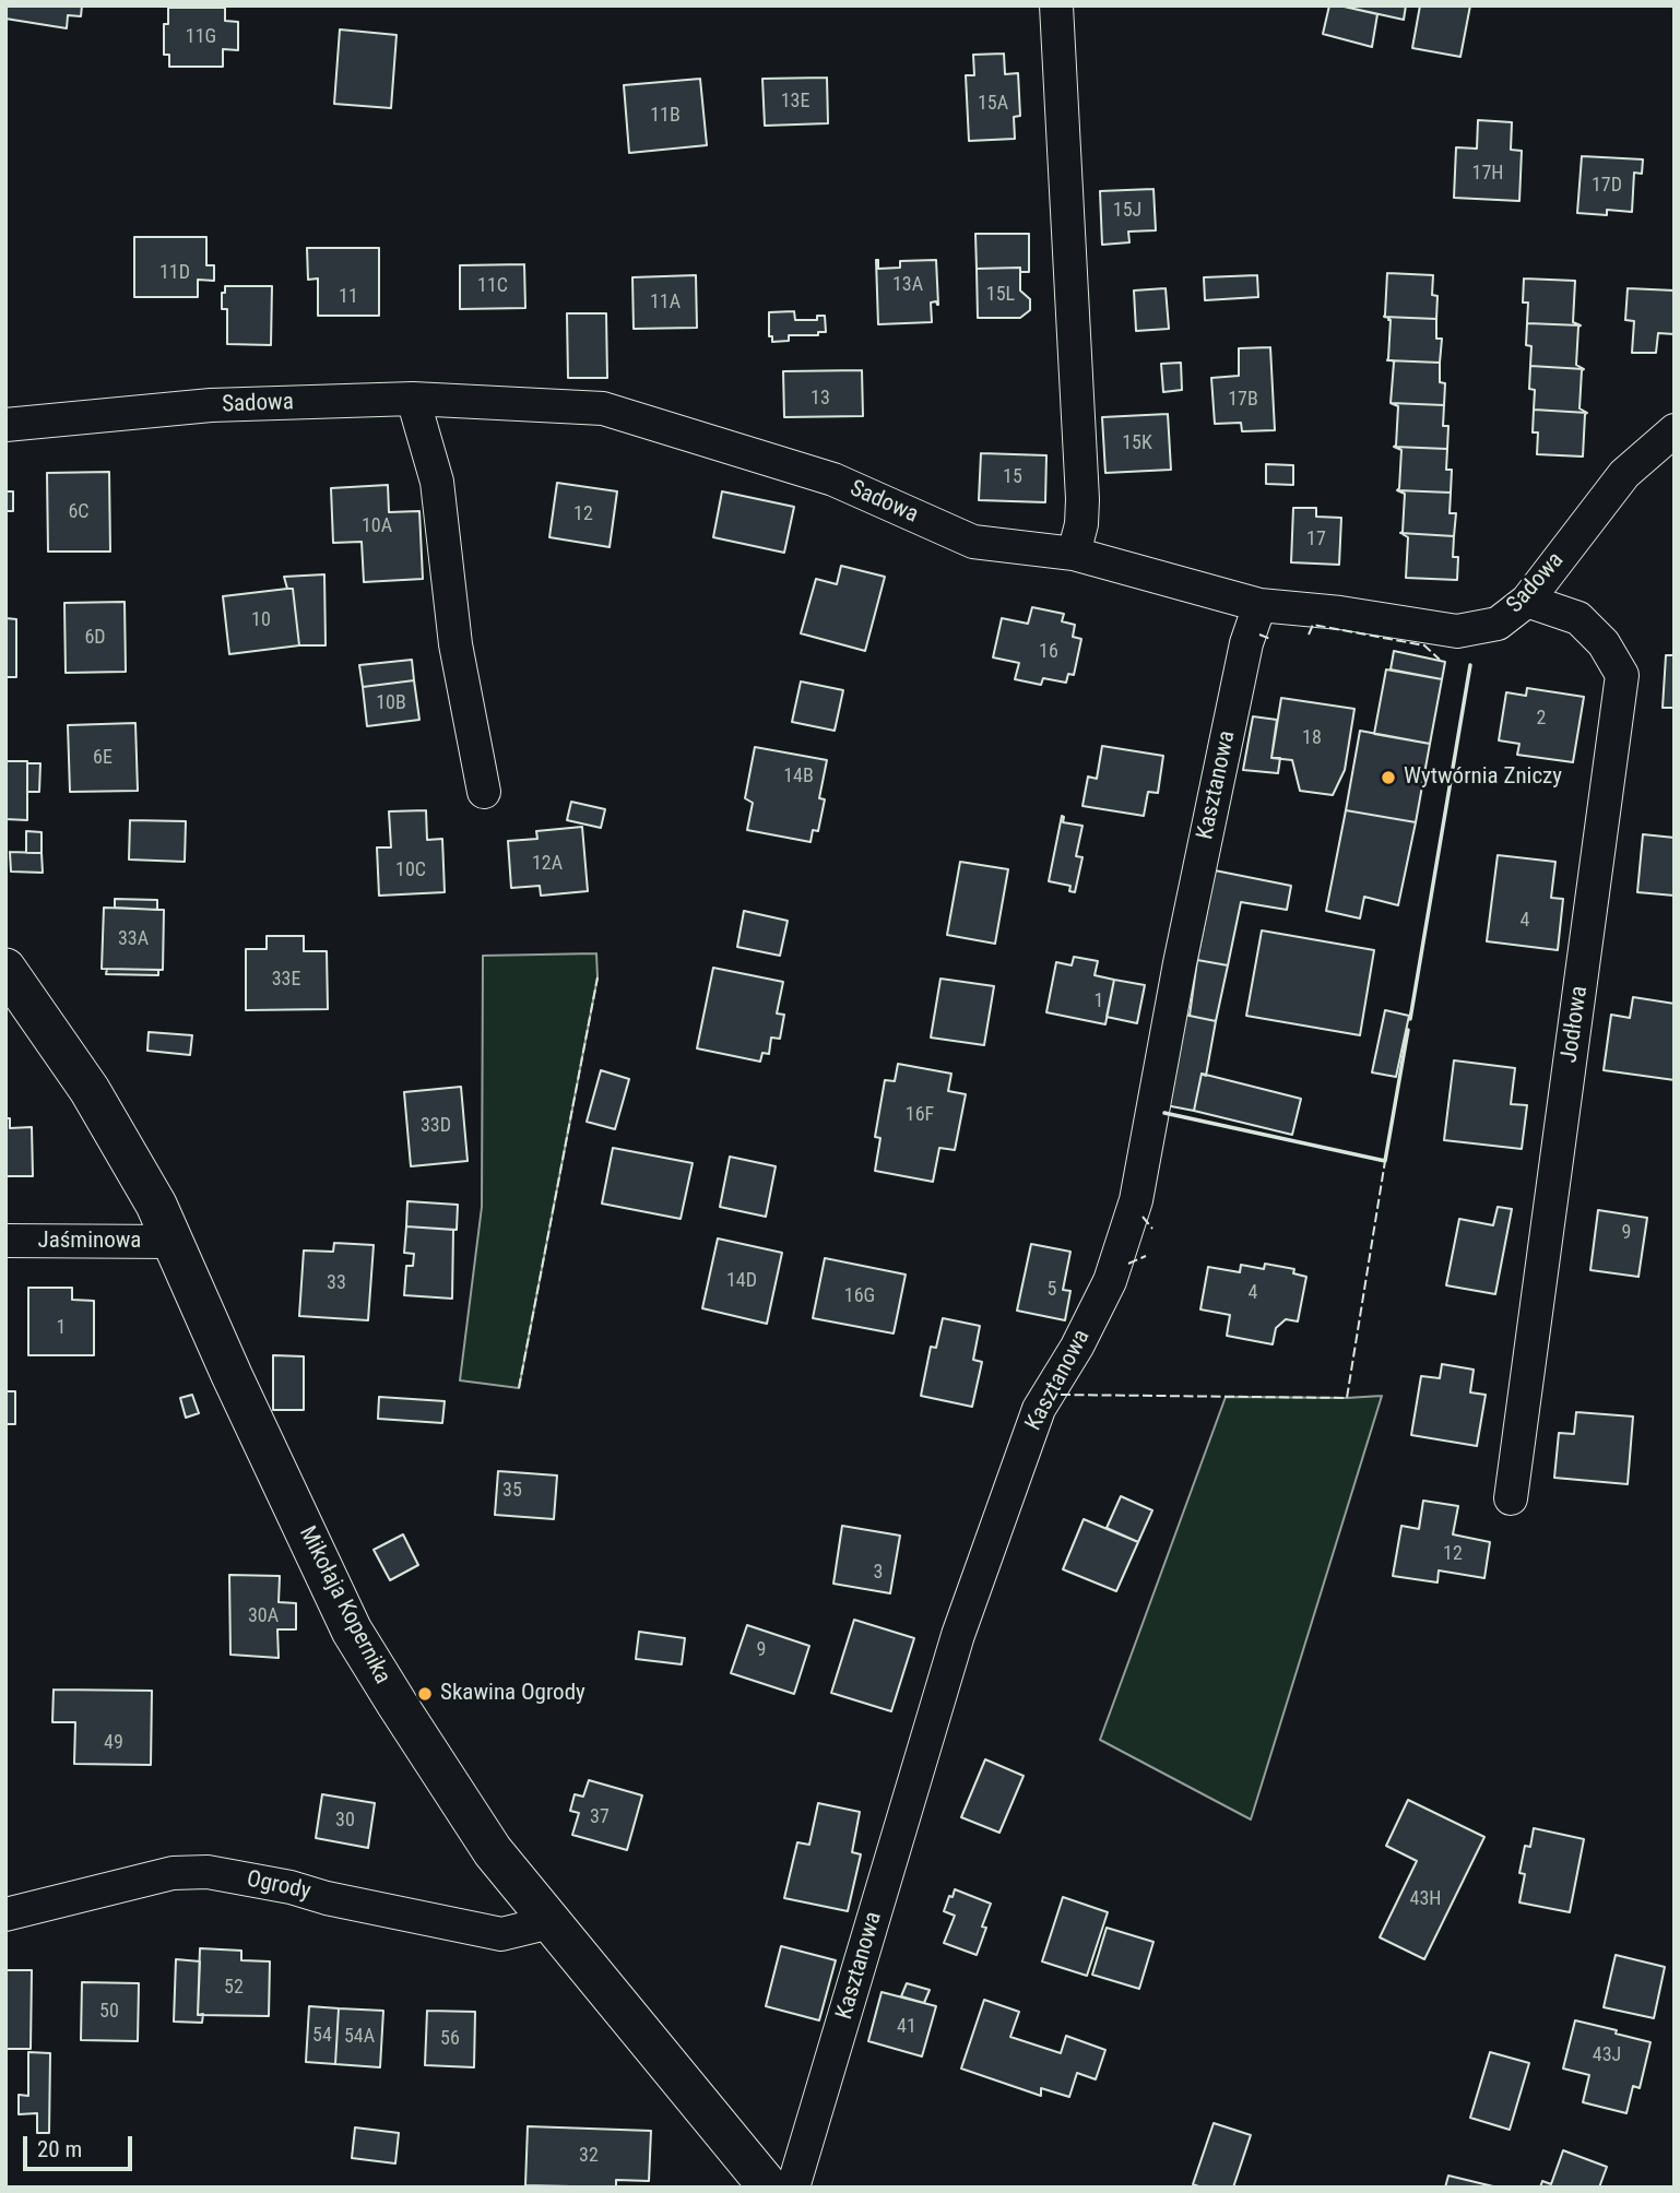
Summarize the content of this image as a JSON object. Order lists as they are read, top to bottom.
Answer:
{
  "streets": {
    "street": [
      "Sadowa",
      "Kasztanowa",
      "Jodłowa",
      "Jaśminowa",
      "Mikołaja Kopernika",
      "Ogrody"
    ]
  },
  "crossings": [
    ["Sadowa", "Kasztanowa"],
    ["Sadowa", "Jodłowa"],
    ["Jaśminowa", "Mikołaja Kopernika"],
    ["Mikołaja Kopernika", "Ogrody"]
  ],
  "places": ["Wytwórnia Zniczy", "Skawina Ogrody"],
  "house_numbers": [
    "11G",
    "13E",
    "15A",
    "11B",
    "17H",
    "17D",
    "15J",
    "11D",
    "13A",
    "11C",
    "15L",
    "11",
    "11A",
    "13",
    "17B",
    "15K",
    "15",
    "6C",
    "12",
    "10A",
    "17",
    "10",
    "6D",
    "16",
    "10B",
    "2",
    "18",
    "6E",
    "14B",
    "12A",
    "10C",
    "4",
    "33A",
    "33E",
    "1",
    "16F",
    "33D",
    "9",
    "14D",
    "33",
    "5",
    "4",
    "16G",
    "1",
    "35",
    "12",
    "3",
    "30A",
    "9",
    "49",
    "37",
    "30",
    "43H",
    "52",
    "50",
    "41",
    "54",
    "54A",
    "56",
    "43J",
    "32"
  ],
  "scale_bar": "20 m"
}
